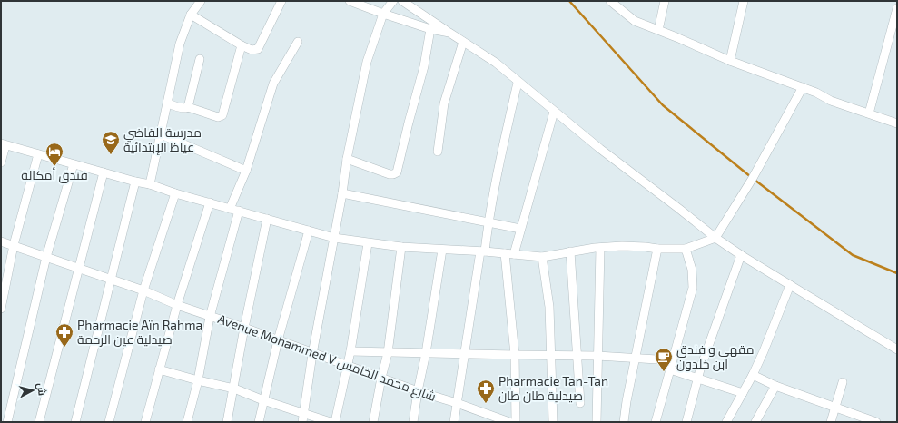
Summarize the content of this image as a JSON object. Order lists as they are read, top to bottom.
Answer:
{
  "streets": {
    "street": ["Avenue Mohammed V شارع محمد الخامس"]
  },
  "places": {
    "school or university": ["مدرسة القاضي عياظ الإبتدائية"],
    "hotel": ["فندق أمكالة"],
    "pharmacy": ["Pharmacie Aïn Rahma صيدلية عين الرحمة", "Pharmacie Tan-Tan صيدلية طان طان"],
    "cafe": ["مقهى و فندق ابن خلدون"]
  },
  "north": "right"
}
